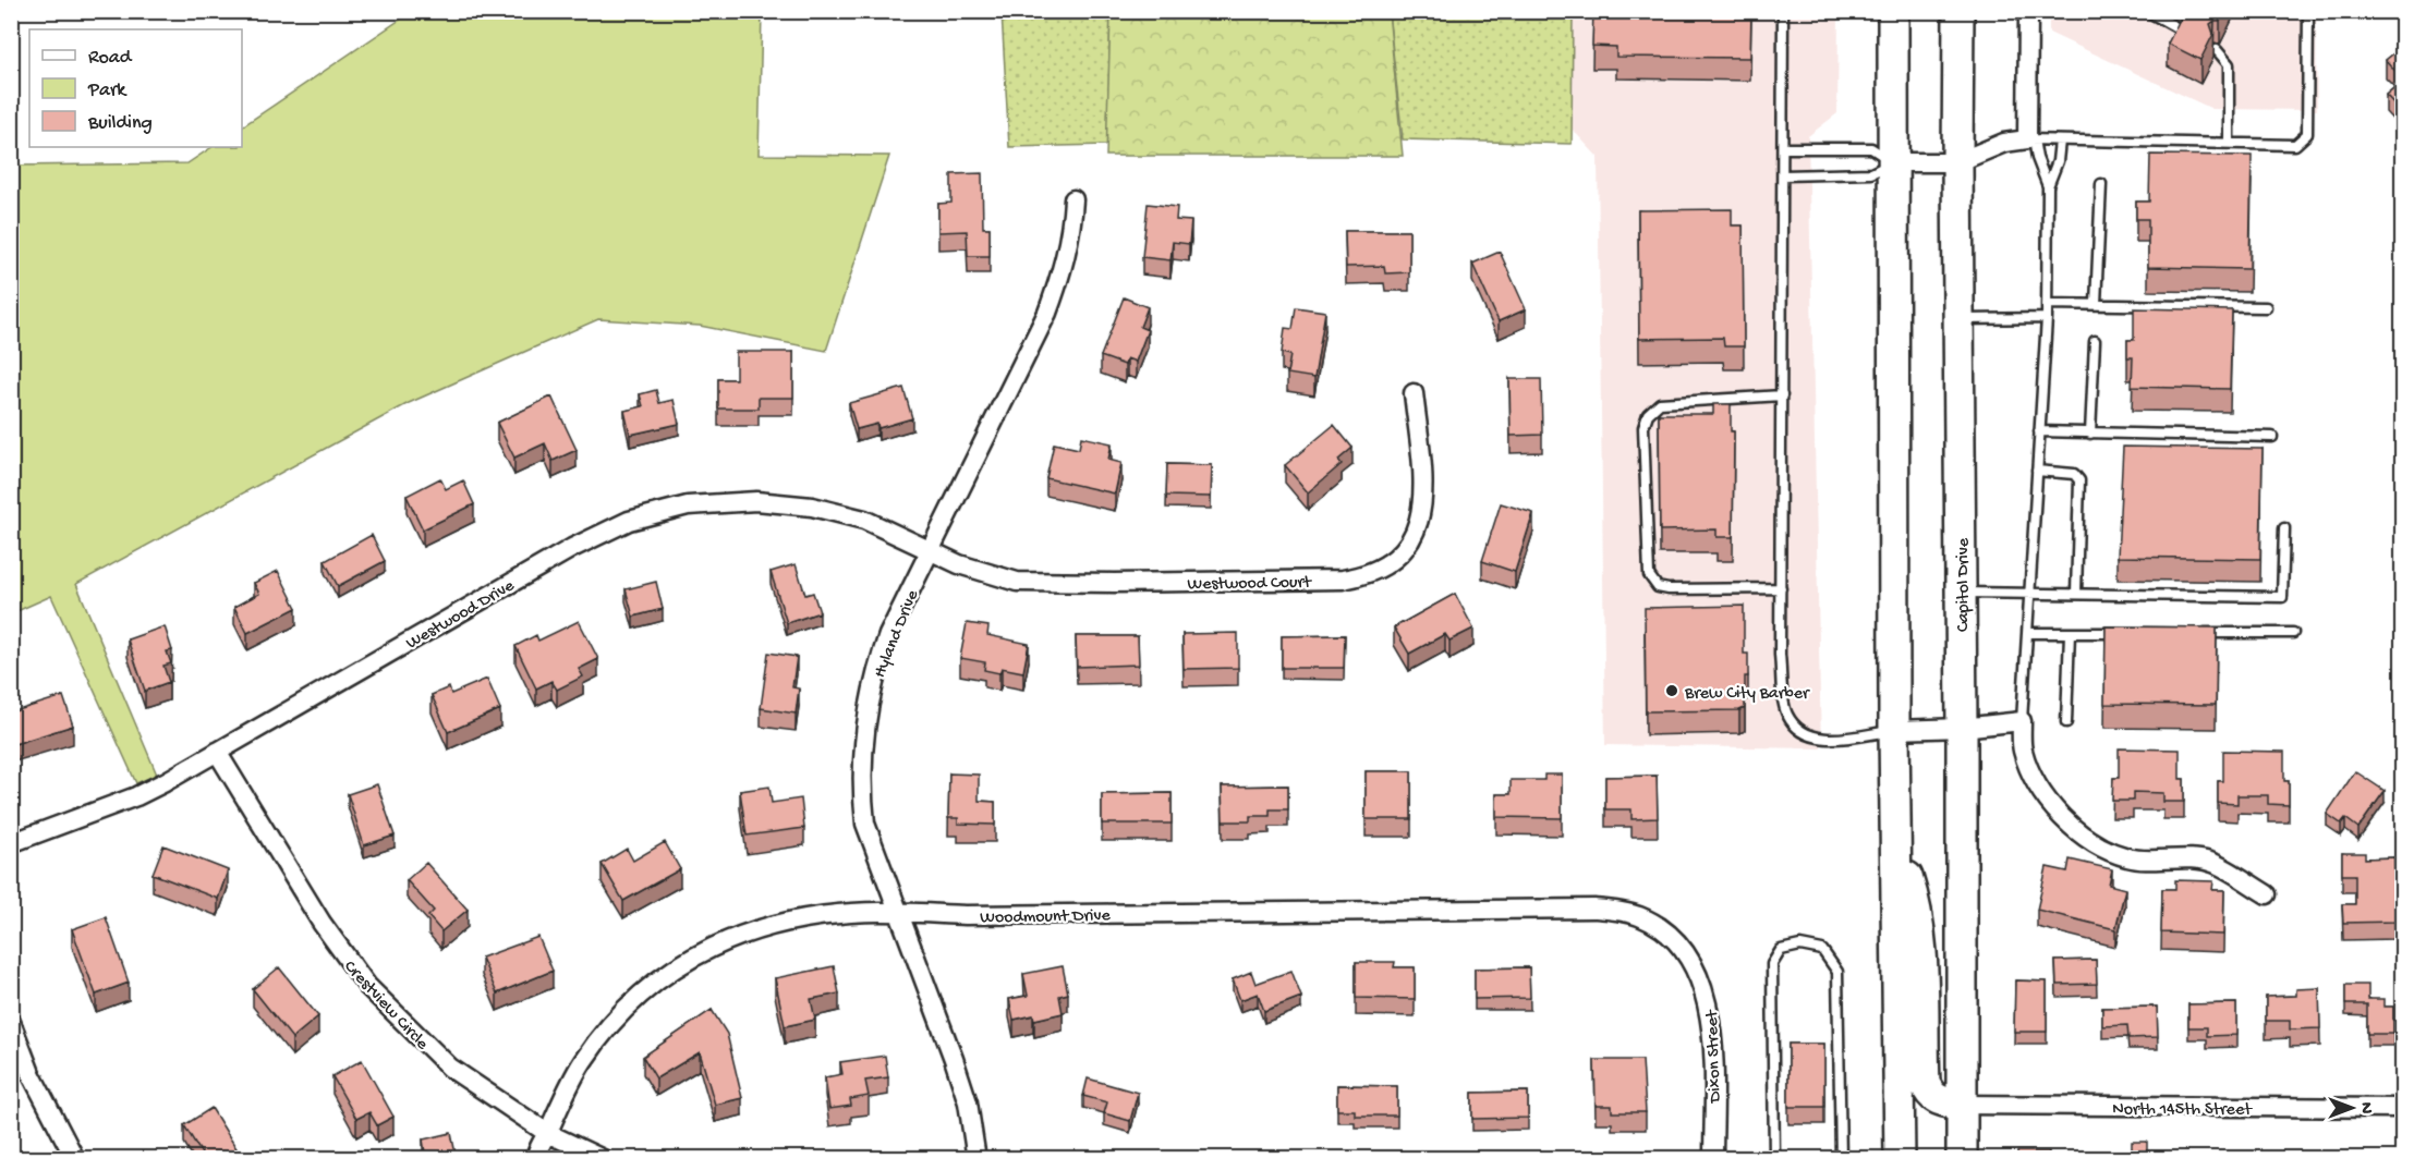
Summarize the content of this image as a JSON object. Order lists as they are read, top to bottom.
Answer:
{
  "streets": {
    "main road": ["Capitol Drive"],
    "street": [
      "Westwood Court",
      "Westwood Drive",
      "Hyland Drive",
      "Woodmount Drive",
      "Crestview Circle",
      "Dixon Street",
      "North 145th Street"
    ]
  },
  "crossings": [
    ["Westwood Court", "Westwood Drive"],
    ["Westwood Court", "Hyland Drive"],
    ["Capitol Drive", "North 145th Street"],
    ["Westwood Drive", "Hyland Drive"],
    ["Westwood Drive", "Crestview Circle"],
    ["Hyland Drive", "Woodmount Drive"],
    ["Woodmount Drive", "Crestview Circle"],
    ["Woodmount Drive", "Dixon Street"]
  ],
  "places": ["Brew City Barber"],
  "legend": ["Road", "Park", "Building"],
  "north": "right"
}
